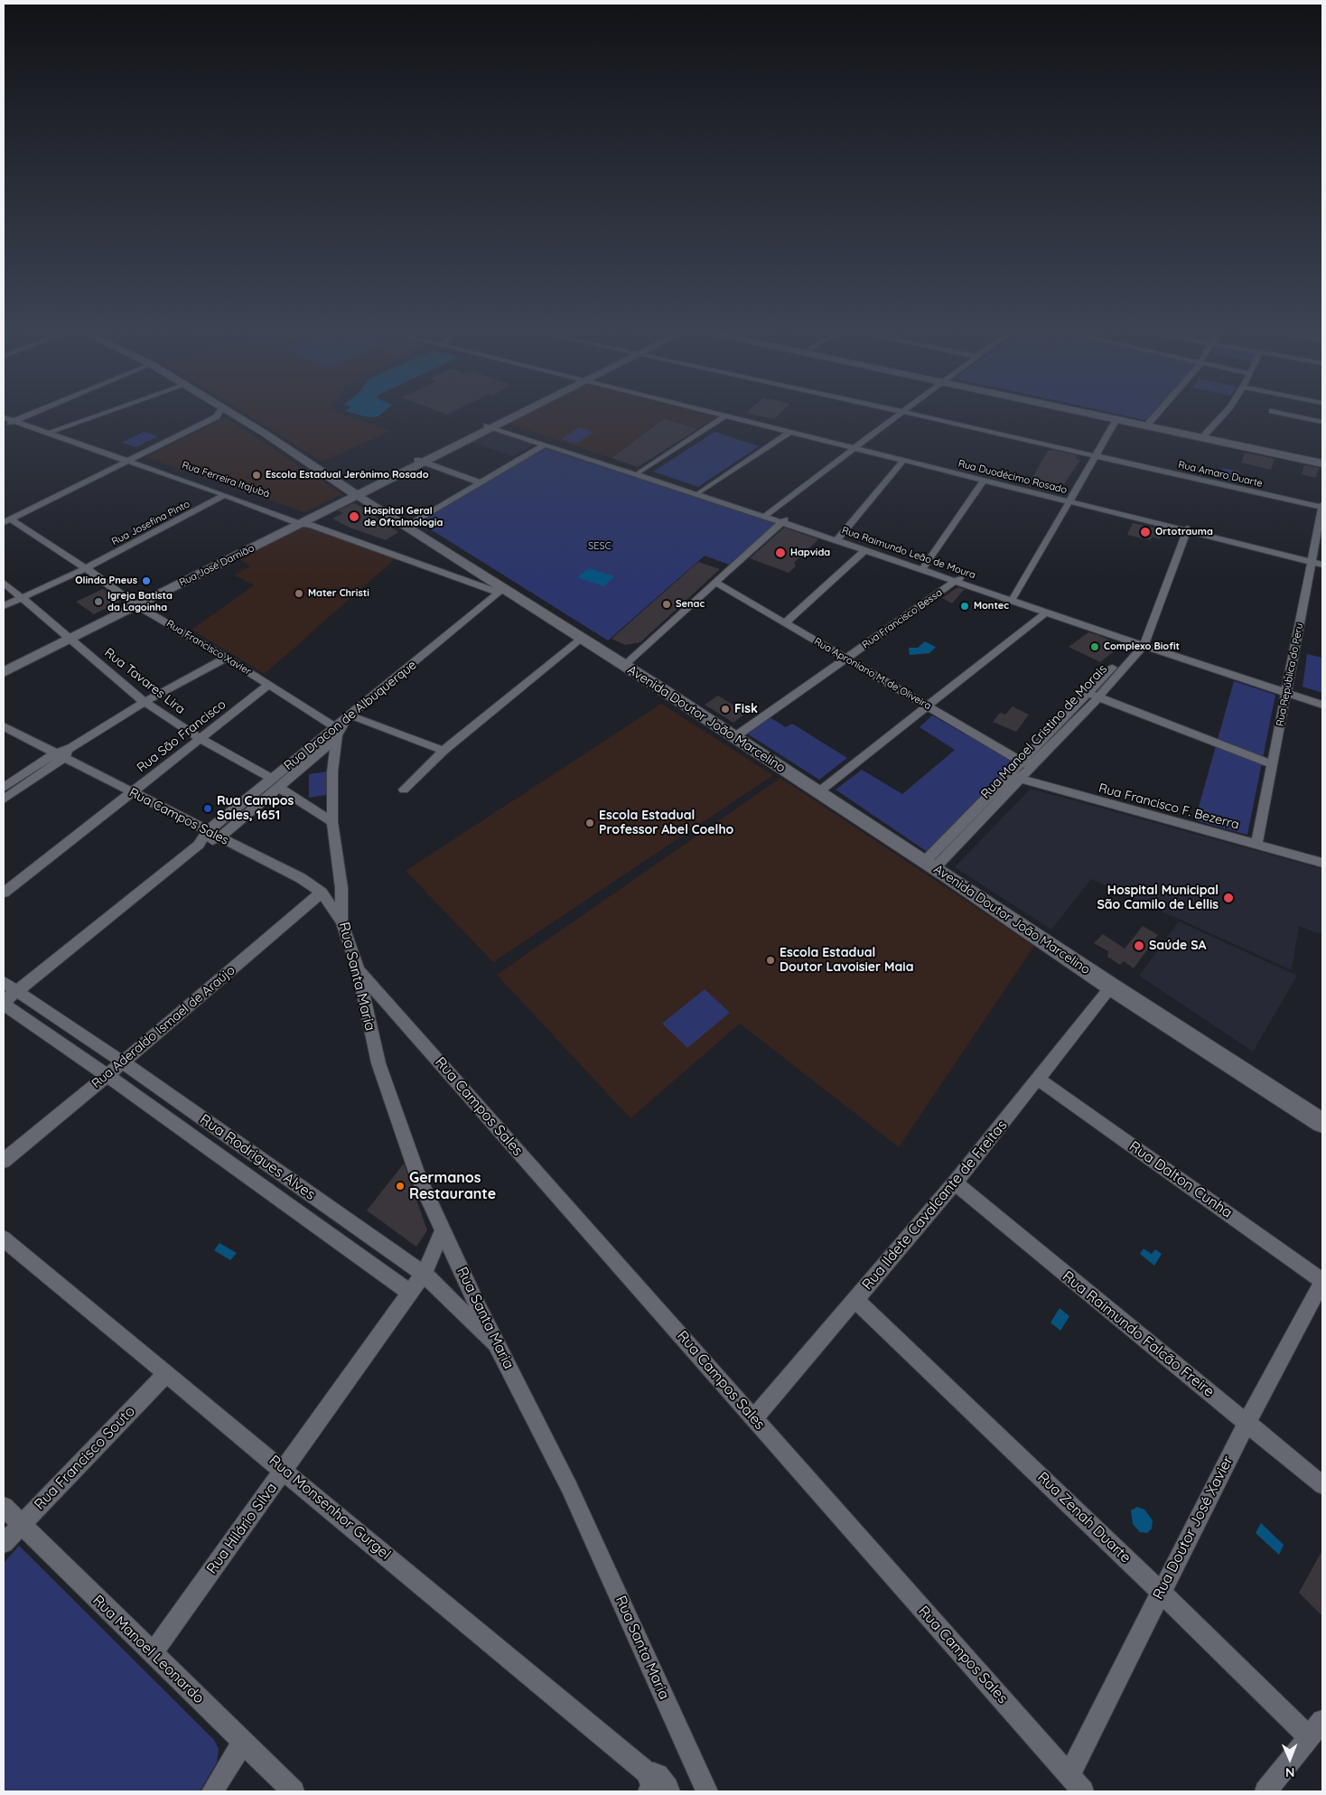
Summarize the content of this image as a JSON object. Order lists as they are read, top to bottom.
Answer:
{
  "streets": {
    "street": [
      "Rua Amaro Duarte",
      "Rua Duodécimo Rosado",
      "Rua Ferreira Itajubá",
      "Rua Josefina Pinto",
      "Rua Raimundo Leão de Moura",
      "Rua José Damião",
      "Rua Francisco Bessa",
      "Rua Francisco Xavier",
      "Rua Aproniano M. de Oliveira",
      "Rua República do Peru",
      "Rua Tavares Lira",
      "Rua Dracon de Albuquerque",
      "Avenida Doutor João Marcelino",
      "Rua Manoel Cristino de Morais",
      "Rua São Francisco",
      "Rua Francisco F. Bezerra",
      "Rua Campos Sales",
      "Rua Santa Maria",
      "Rua Aderaldo Ismael de Araújo",
      "Rua Rodrigues Alves",
      "Rua Dalton Cunha",
      "Rua Ildete Cavalcante de Freitas",
      "Rua Raimundo Falcão Freire",
      "Rua Francisco Souto",
      "Rua Monsenhor Gurgel",
      "Rua Zenah Duarte",
      "Rua Doutor José Xavier",
      "Rua Hilário Silva",
      "Rua Manoel Leonardo"
    ]
  },
  "crossings": [
    ["Rua Amaro Duarte", "Rua República do Peru"],
    ["Rua Duodécimo Rosado", "Rua República do Peru"],
    ["Rua Duodécimo Rosado", "Rua Manoel Cristino de Morais"],
    ["Rua Ferreira Itajubá", "Rua Josefina Pinto"],
    ["Rua Ferreira Itajubá", "Rua José Damião"],
    ["Rua Ferreira Itajubá", "Rua Dracon de Albuquerque"],
    ["Rua Ferreira Itajubá", "Avenida Doutor João Marcelino"],
    ["Rua Josefina Pinto", "Rua Francisco Xavier"],
    ["Rua Josefina Pinto", "Rua Tavares Lira"],
    ["Rua Raimundo Leão de Moura", "Rua José Damião"],
    ["Rua Raimundo Leão de Moura", "Rua Francisco Bessa"],
    ["Rua Raimundo Leão de Moura", "Rua República do Peru"],
    ["Rua Raimundo Leão de Moura", "Rua Manoel Cristino de Morais"],
    ["Rua José Damião", "Rua Francisco Xavier"],
    ["Rua José Damião", "Rua Tavares Lira"],
    ["Rua José Damião", "Avenida Doutor João Marcelino"],
    ["Rua Francisco Bessa", "Rua Aproniano M. de Oliveira"],
    ["Rua Francisco Bessa", "Avenida Doutor João Marcelino"],
    ["Rua Francisco Xavier", "Rua Dracon de Albuquerque"],
    ["Rua Francisco Xavier", "Rua São Francisco"],
    ["Rua Francisco Xavier", "Rua Santa Maria"],
    ["Rua Aproniano M. de Oliveira", "Rua Manoel Cristino de Morais"],
    ["Rua República do Peru", "Rua Francisco F. Bezerra"],
    ["Rua Tavares Lira", "Rua Dracon de Albuquerque"],
    ["Rua Tavares Lira", "Rua São Francisco"],
    ["Rua Dracon de Albuquerque", "Avenida Doutor João Marcelino"],
    ["Rua Dracon de Albuquerque", "Rua Campos Sales"],
    ["Rua Dracon de Albuquerque", "Rua Santa Maria"],
    ["Rua Dracon de Albuquerque", "Rua Rodrigues Alves"],
    ["Avenida Doutor João Marcelino", "Rua Manoel Cristino de Morais"],
    ["Avenida Doutor João Marcelino", "Rua Ildete Cavalcante de Freitas"],
    ["Rua Manoel Cristino de Morais", "Rua Francisco F. Bezerra"],
    ["Rua São Francisco", "Rua Campos Sales"],
    ["Rua Campos Sales", "Rua Santa Maria"],
    ["Rua Campos Sales", "Rua Aderaldo Ismael de Araújo"],
    ["Rua Campos Sales", "Rua Ildete Cavalcante de Freitas"],
    ["Rua Campos Sales", "Rua Doutor José Xavier"],
    ["Rua Santa Maria", "Rua Rodrigues Alves"],
    ["Rua Santa Maria", "Rua Hilário Silva"],
    ["Rua Aderaldo Ismael de Araújo", "Rua Rodrigues Alves"],
    ["Rua Rodrigues Alves", "Rua Hilário Silva"],
    ["Rua Dalton Cunha", "Rua Ildete Cavalcante de Freitas"],
    ["Rua Dalton Cunha", "Rua Doutor José Xavier"],
    ["Rua Ildete Cavalcante de Freitas", "Rua Raimundo Falcão Freire"],
    ["Rua Ildete Cavalcante de Freitas", "Rua Zenah Duarte"],
    ["Rua Raimundo Falcão Freire", "Rua Doutor José Xavier"],
    ["Rua Francisco Souto", "Rua Monsenhor Gurgel"],
    ["Rua Francisco Souto", "Rua Manoel Leonardo"],
    ["Rua Monsenhor Gurgel", "Rua Hilário Silva"],
    ["Rua Zenah Duarte", "Rua Doutor José Xavier"],
    ["Rua Hilário Silva", "Rua Manoel Leonardo"]
  ],
  "parks": ["SESC"],
  "places": [
    "Escola Estadual Jerônimo Rosado",
    "Hospital Geral de Oftalmologia",
    "Ortotrauma",
    "Hapvida",
    "Olinda Pneus",
    "Mater Christi",
    "Igreja Batista da Lagoinha",
    "Senac",
    "Montec",
    "Complexo Biofit",
    "Fisk",
    "Rua Campos Sales, 1651",
    "Escola Estadual Professor Abel Coelho",
    "Hospital Municipal São Camilo de Lellis",
    "Saúde SA",
    "Escola Estadual Doutor Lavoisier Maia",
    "Germanos Restaurante"
  ],
  "north": "bottom"
}
